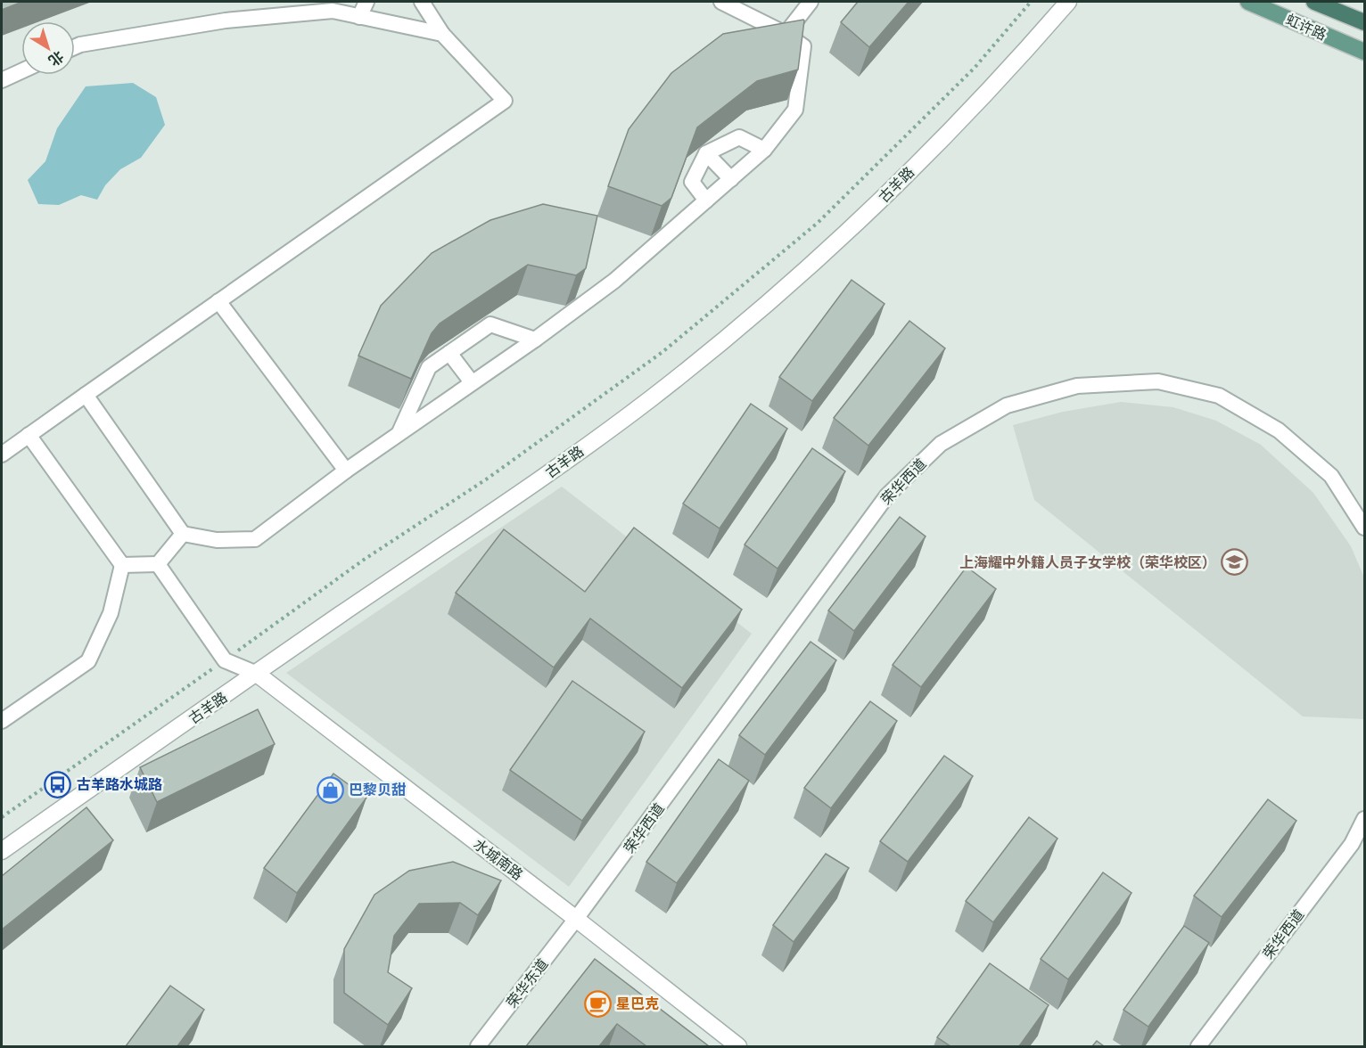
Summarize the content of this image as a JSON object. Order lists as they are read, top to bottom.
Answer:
{
  "streets": {
    "main road": ["虹许路"],
    "street": [
      "古羊路",
      "荣华西道",
      "水城南路",
      "荣华东道"
    ]
  },
  "crossings": [
    ["古羊路", "水城南路"],
    ["荣华西道", "水城南路"],
    ["荣华西道", "荣华东道"],
    ["水城南路", "荣华东道"]
  ],
  "places": {
    "school or university": ["上海耀中外籍人员子女学校（荣华校区）"],
    "bus stop": ["古羊路水城路"],
    "shop": ["巴黎贝甜"],
    "cafe": ["星巴克"]
  },
  "north": "bottom right"
}
